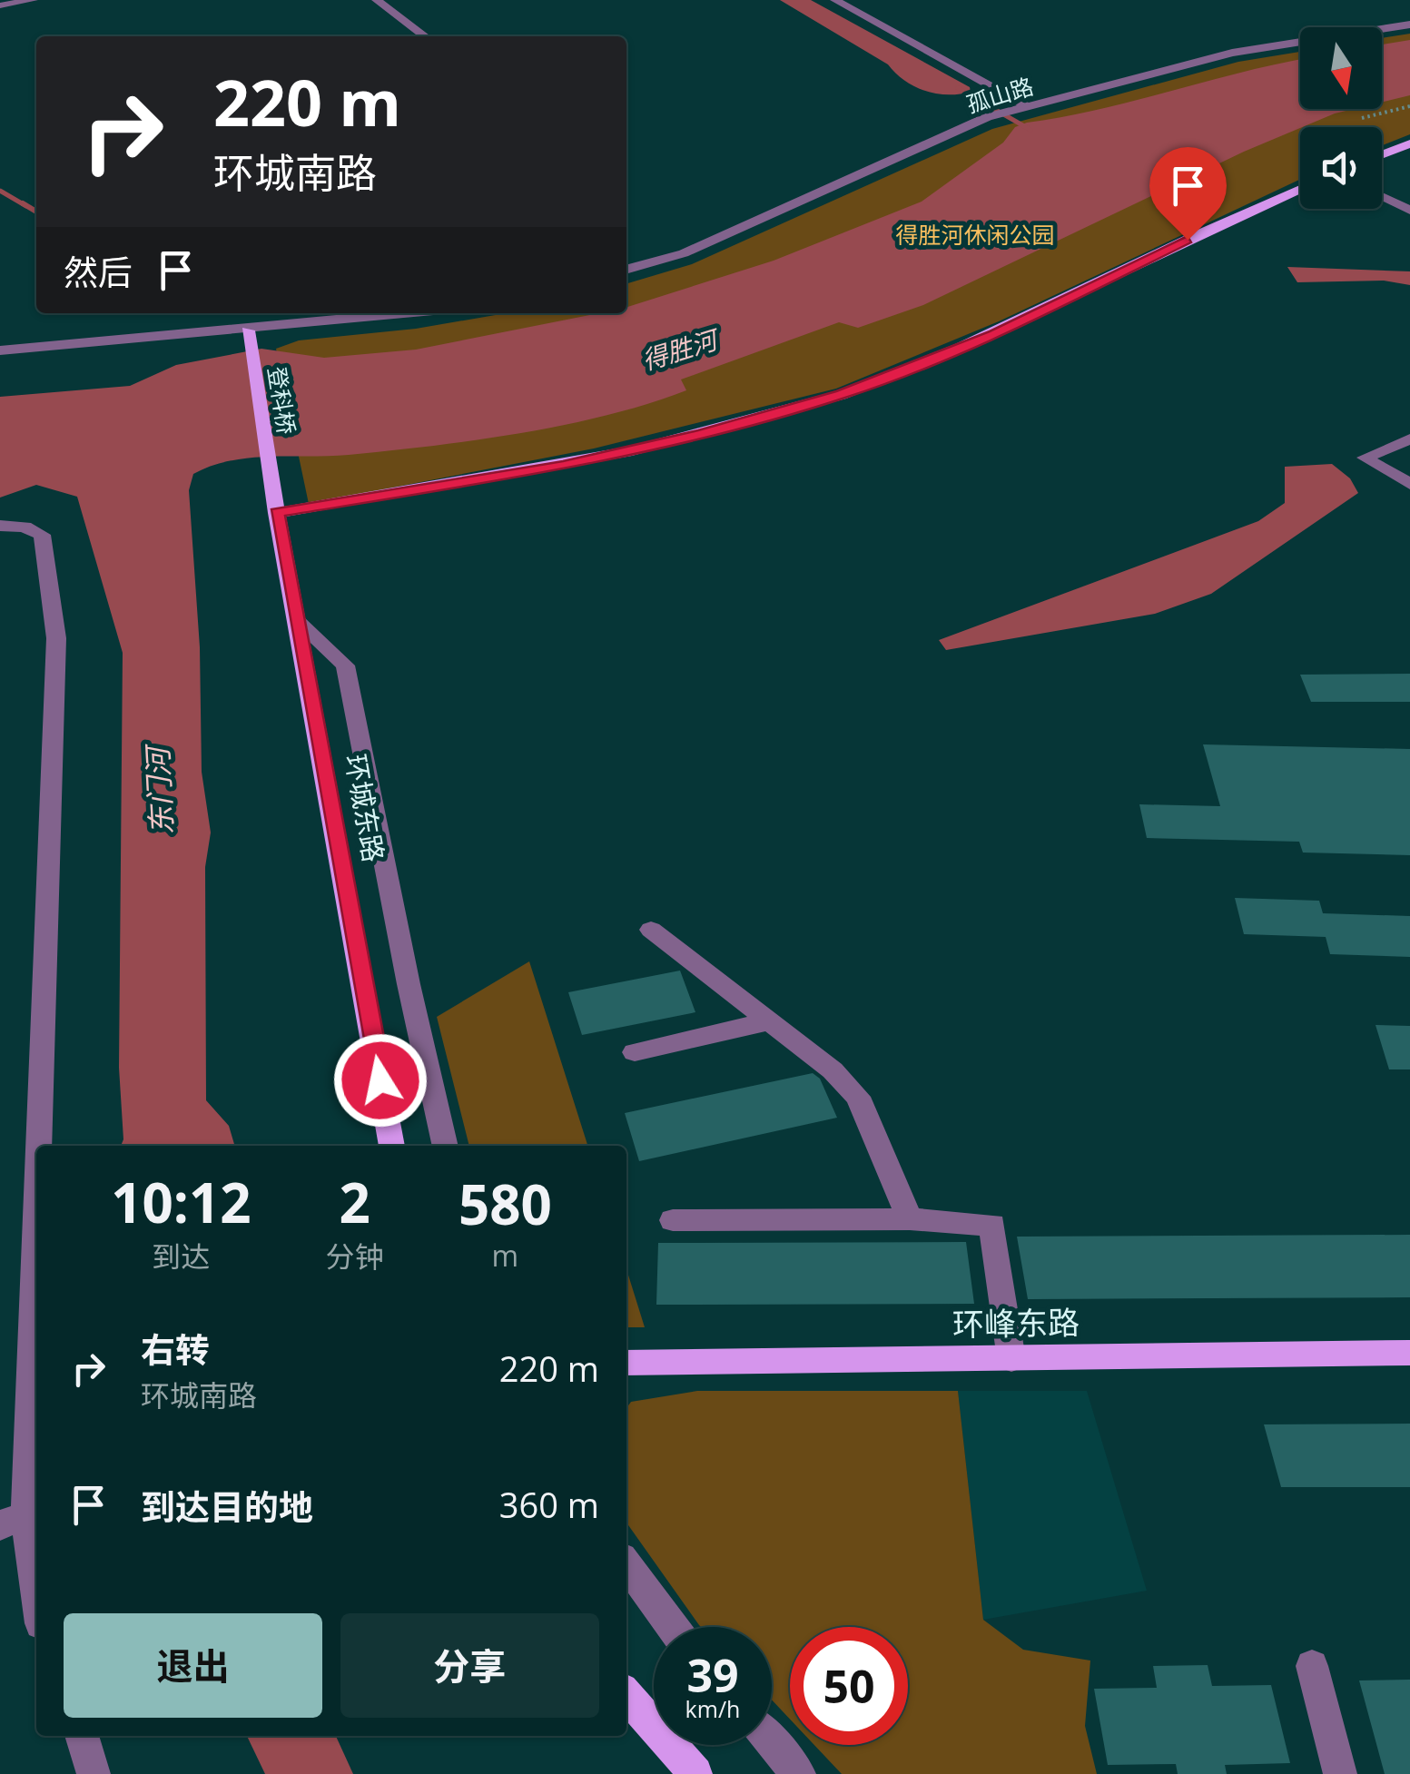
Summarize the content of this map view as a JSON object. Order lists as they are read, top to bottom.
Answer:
{
  "streets": {
    "main road": ["登科桥", "环城东路", "环峰东路"],
    "street": ["孤山路"]
  },
  "crossings": [
    ["登科桥", "环城东路"]
  ],
  "water": ["得胜河", "东门河"],
  "parks": ["得胜河休闲公园"],
  "north": "bottom",
  "page": {
    "turn": ["220 m", "环城南路"],
    "then": "然后",
    "eta": [
      "10:12",
      "到达",
      "2",
      "分钟",
      "580",
      "m"
    ],
    "list": [
      {
        "name": "右转",
        "note": "环城南路",
        "value": "220 m"
      },
      {
        "name": "到达目的地",
        "value": "360 m"
      }
    ],
    "buttons": ["退出", "分享"],
    "speed": "39 km/h",
    "limit": "50"
  }
}
